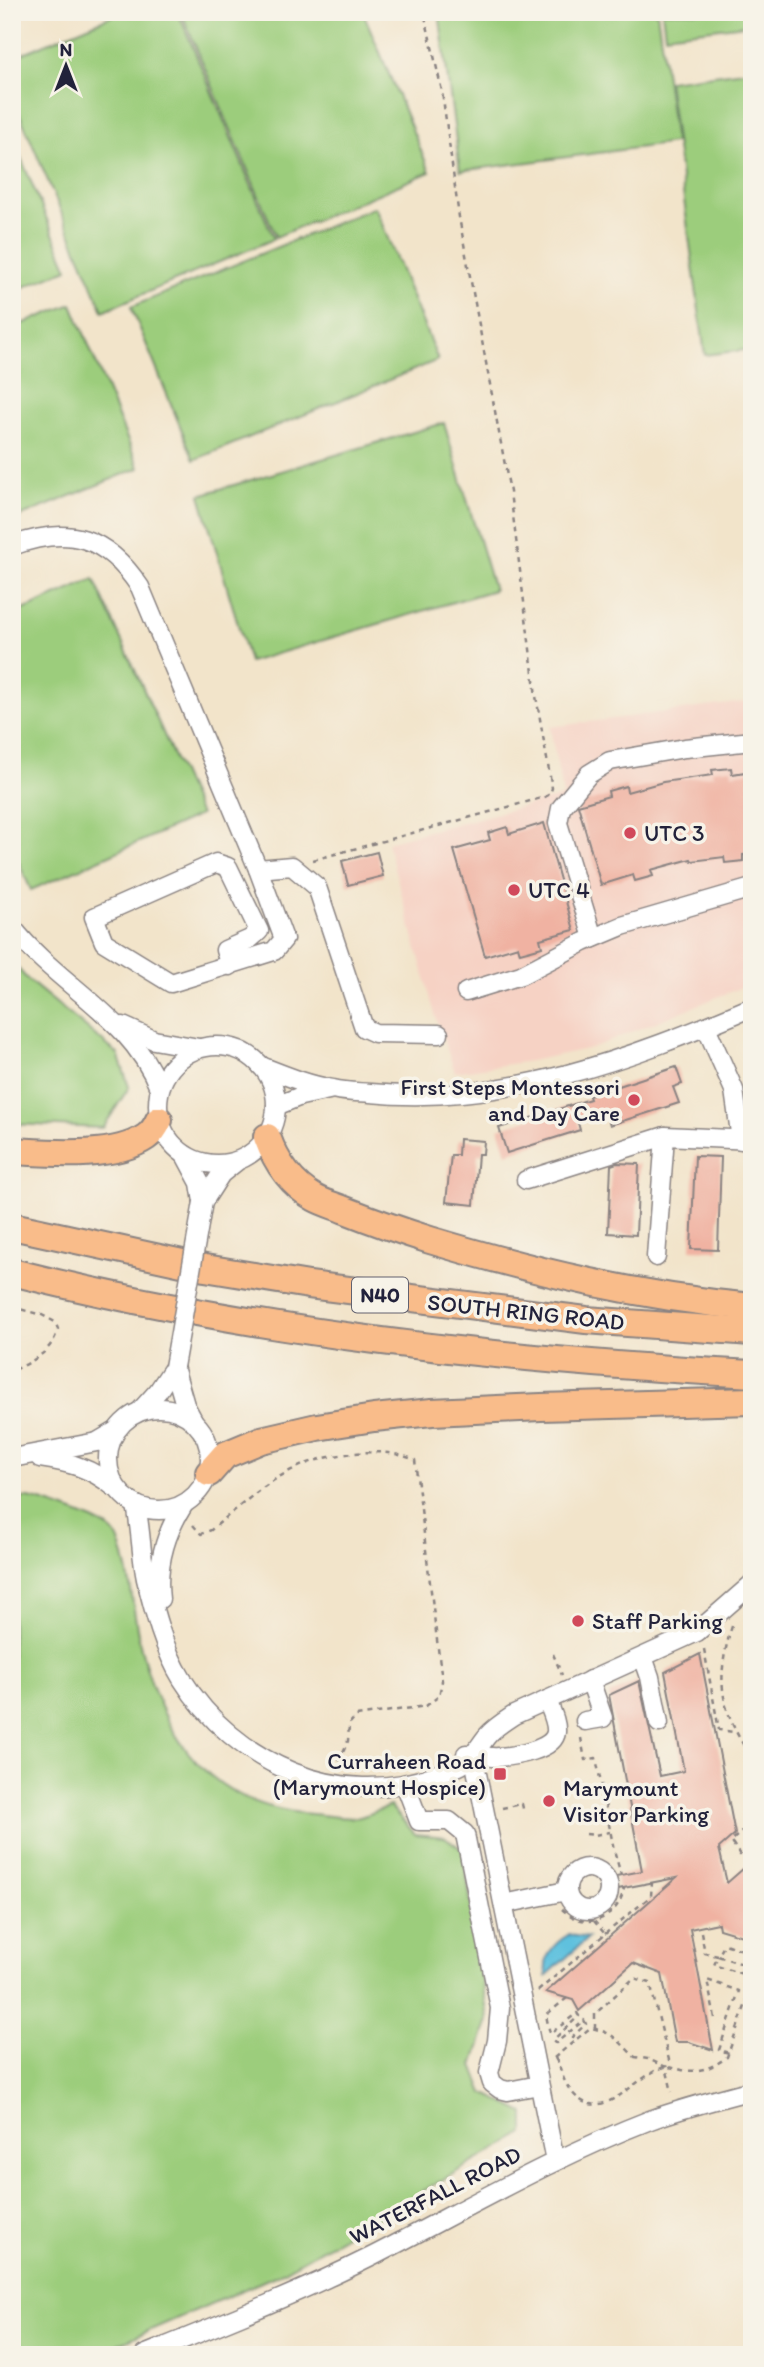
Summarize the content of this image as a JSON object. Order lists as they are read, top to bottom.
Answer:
{
  "streets": {
    "highway": ["N40", "SOUTH RING ROAD"],
    "street": ["WATERFALL ROAD"]
  },
  "places": {
    "other": [
      "UTC 3",
      "UTC 4",
      "First Steps Montessori and Day Care",
      "Staff Parking",
      "Marymount Visitor Parking"
    ],
    "transit": ["Curraheen Road (Marymount Hospice)"]
  },
  "north": "top"
}
